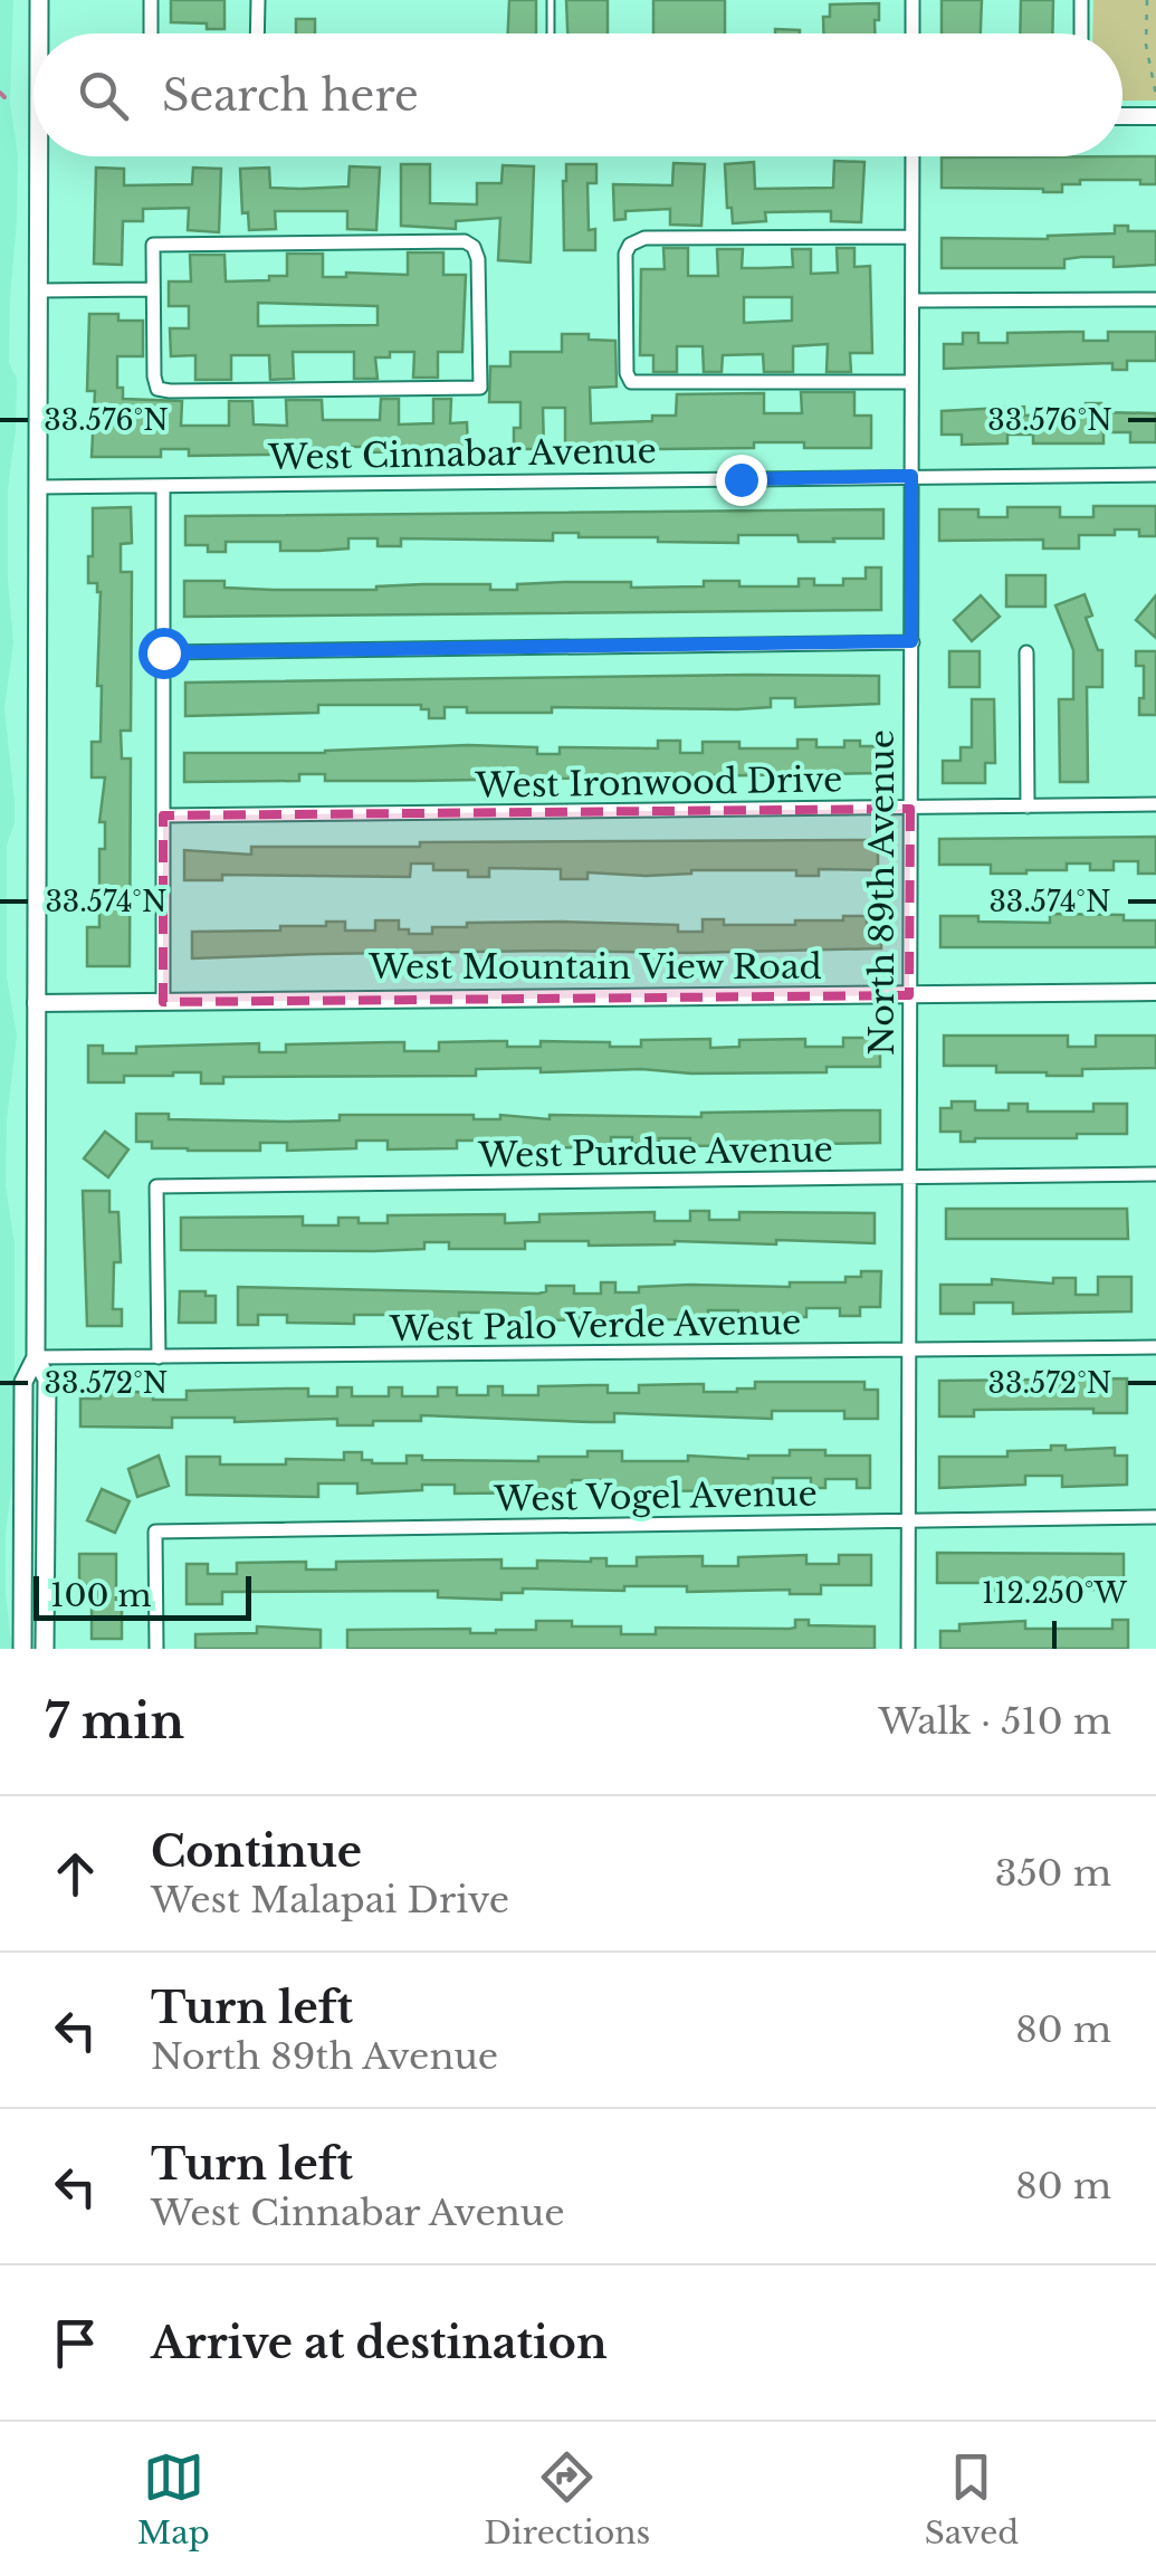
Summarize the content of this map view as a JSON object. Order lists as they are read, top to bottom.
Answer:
{
  "streets": {
    "street": [
      "West Cinnabar Avenue",
      "West Ironwood Drive",
      "North 89th Avenue",
      "West Mountain View Road",
      "West Purdue Avenue",
      "West Palo Verde Avenue",
      "West Vogel Avenue"
    ]
  },
  "crossings": [
    ["West Cinnabar Avenue", "North 89th Avenue"],
    ["West Ironwood Drive", "North 89th Avenue"],
    ["North 89th Avenue", "West Mountain View Road"],
    ["North 89th Avenue", "West Purdue Avenue"],
    ["North 89th Avenue", "West Palo Verde Avenue"],
    ["North 89th Avenue", "West Vogel Avenue"],
    ["West Purdue Avenue", "West Palo Verde Avenue"]
  ],
  "scale_bar": "100 m",
  "page": {
    "search": "Search here",
    "scale": "100 m",
    "heading": ["7 min", "Walk · 510 m"],
    "list": [
      ["Continue", "West Malapai Drive", "350 m"],
      ["Turn left", "North 89th Avenue", "80 m"],
      ["Turn left", "West Cinnabar Avenue", "80 m"],
      "Arrive at destination"
    ],
    "nav": ["Map", "Directions", "Saved"]
  },
  "coordinates": [
    "33.576°N",
    "33.574°N",
    "33.572°N",
    "112.250°W"
  ]
}
